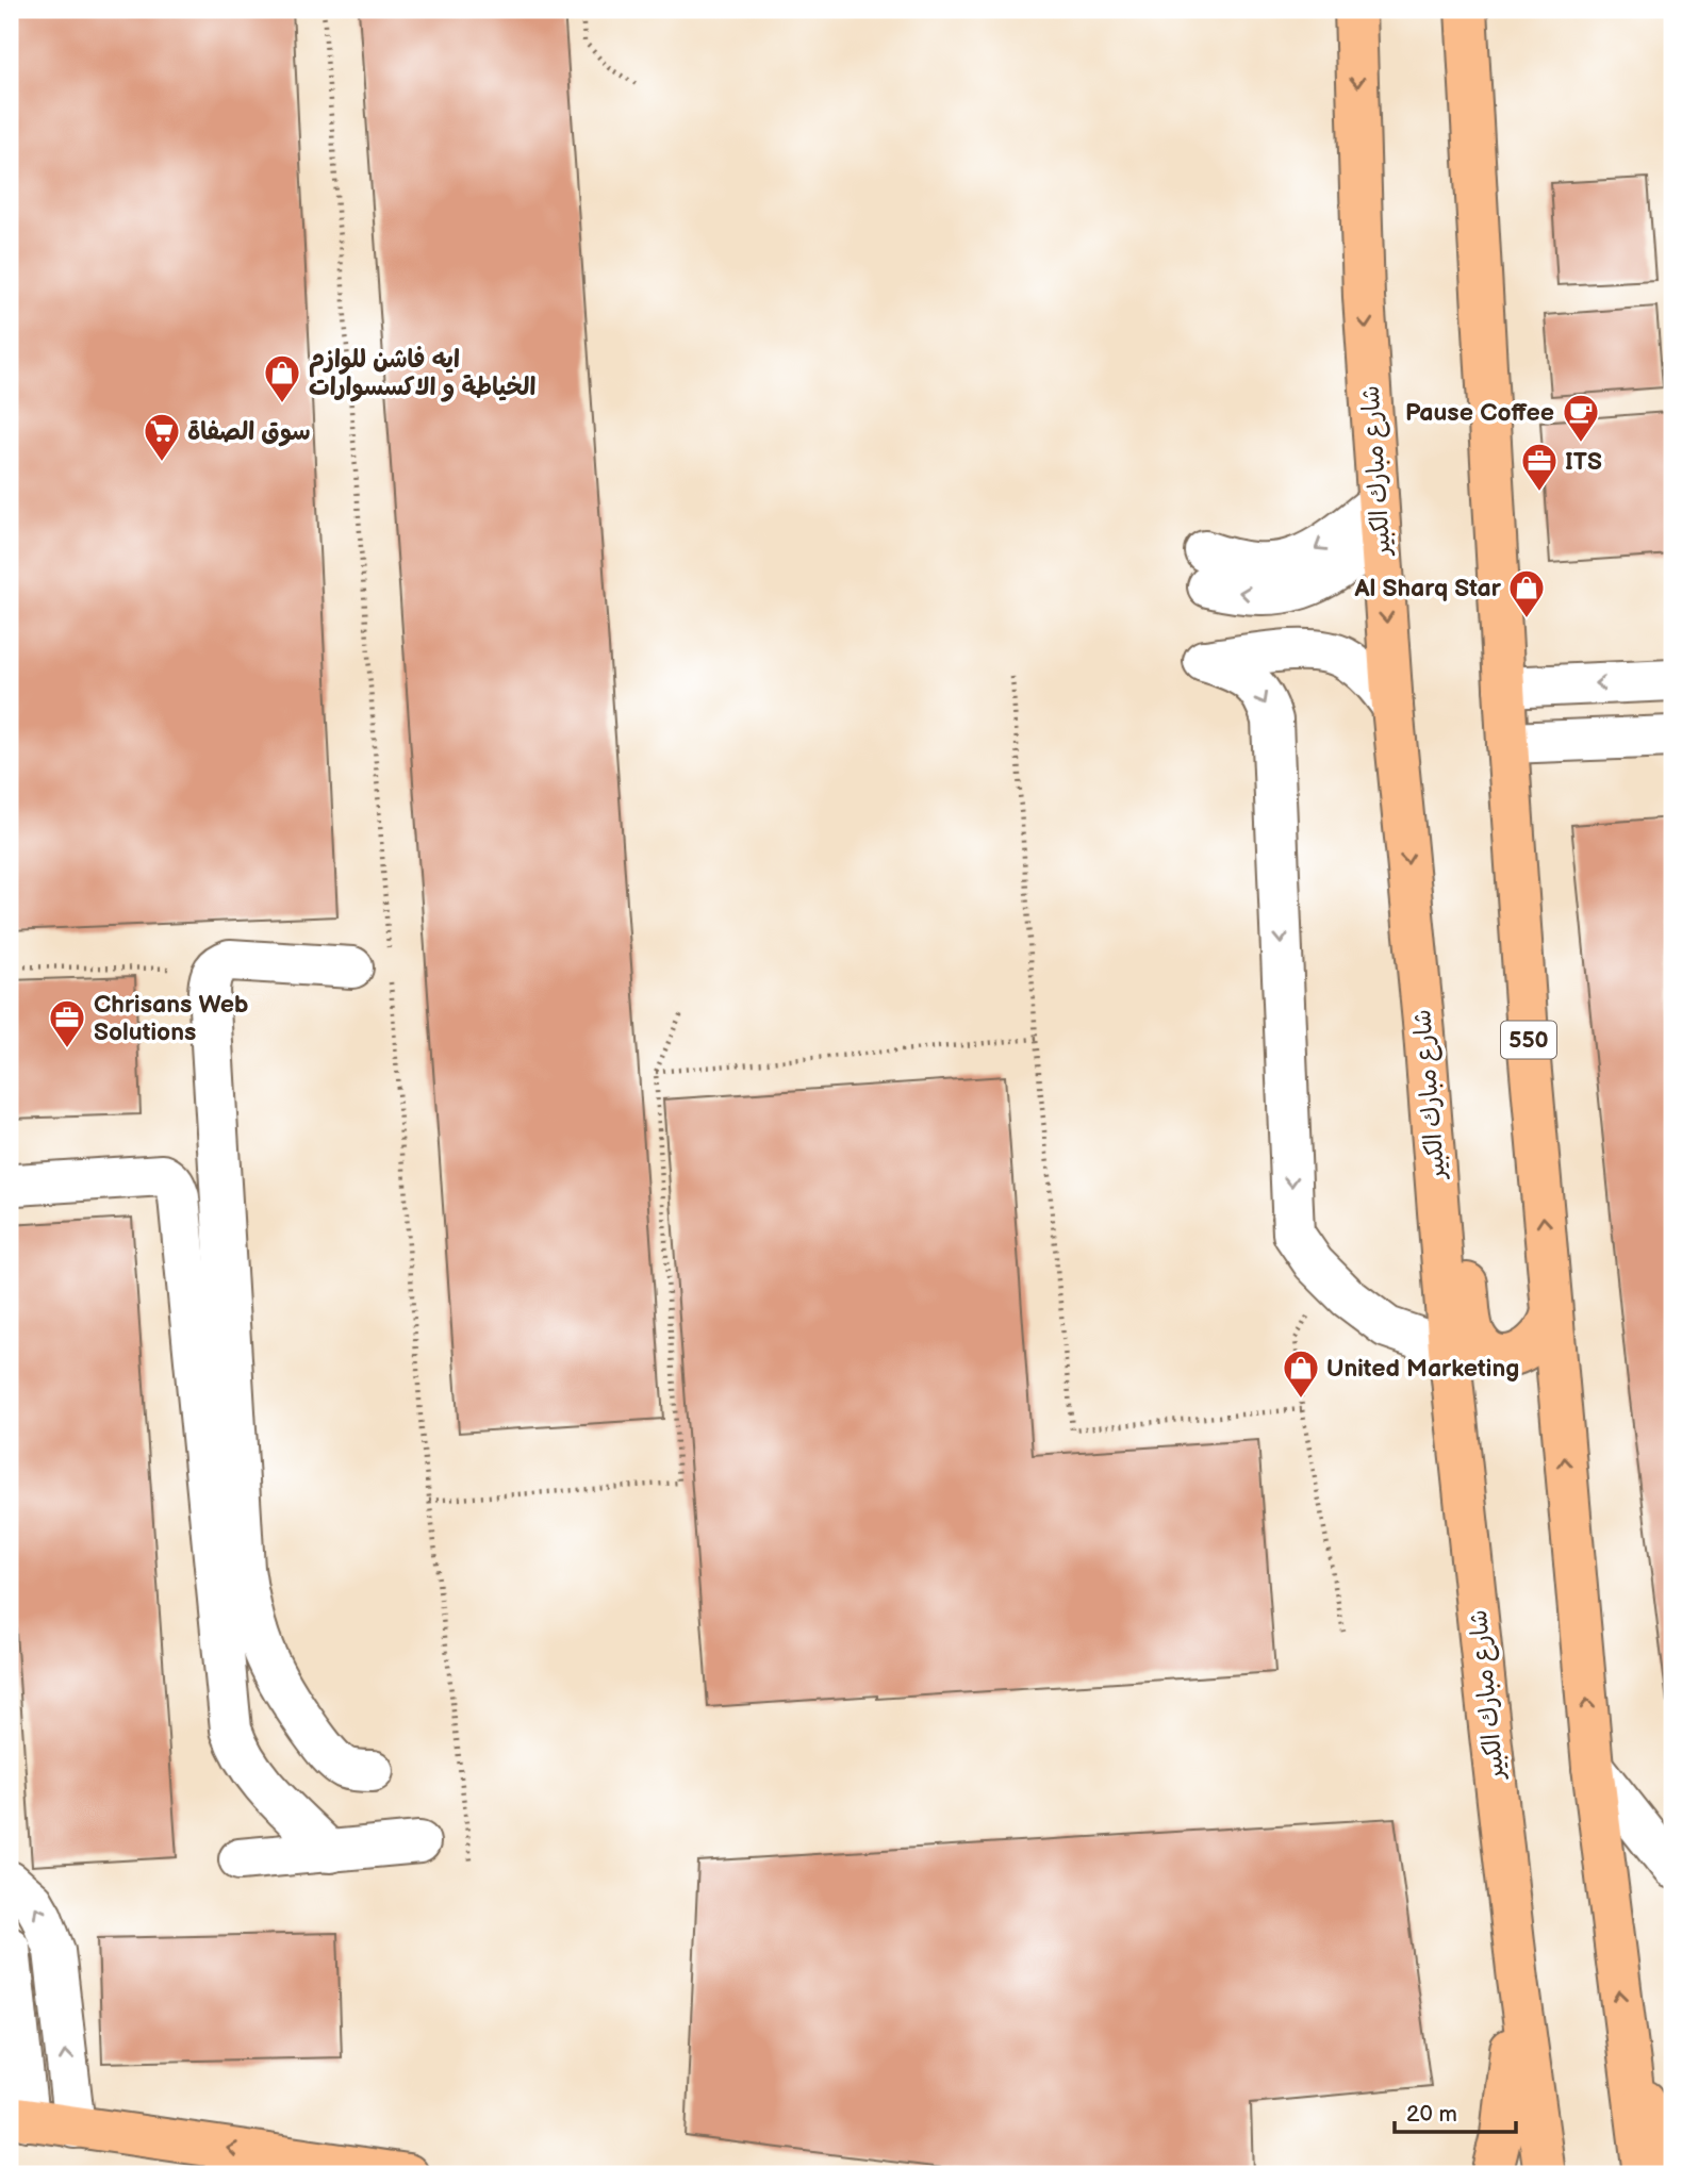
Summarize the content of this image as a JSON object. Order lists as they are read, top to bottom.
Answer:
{
  "streets": {
    "main road": ["شارع مبارك الكبير", "550"]
  },
  "places": {
    "shop": ["ايه فاشن للوازم الخياطة و الاكسسوارات", "Al Sharq Star", "United Marketing"],
    "cafe": ["Pause Coffee"],
    "supermarket": ["سوق الصفاة"],
    "office": ["ITS", "Chrisans Web Solutions"]
  },
  "scale_bar": "20 m"
}
